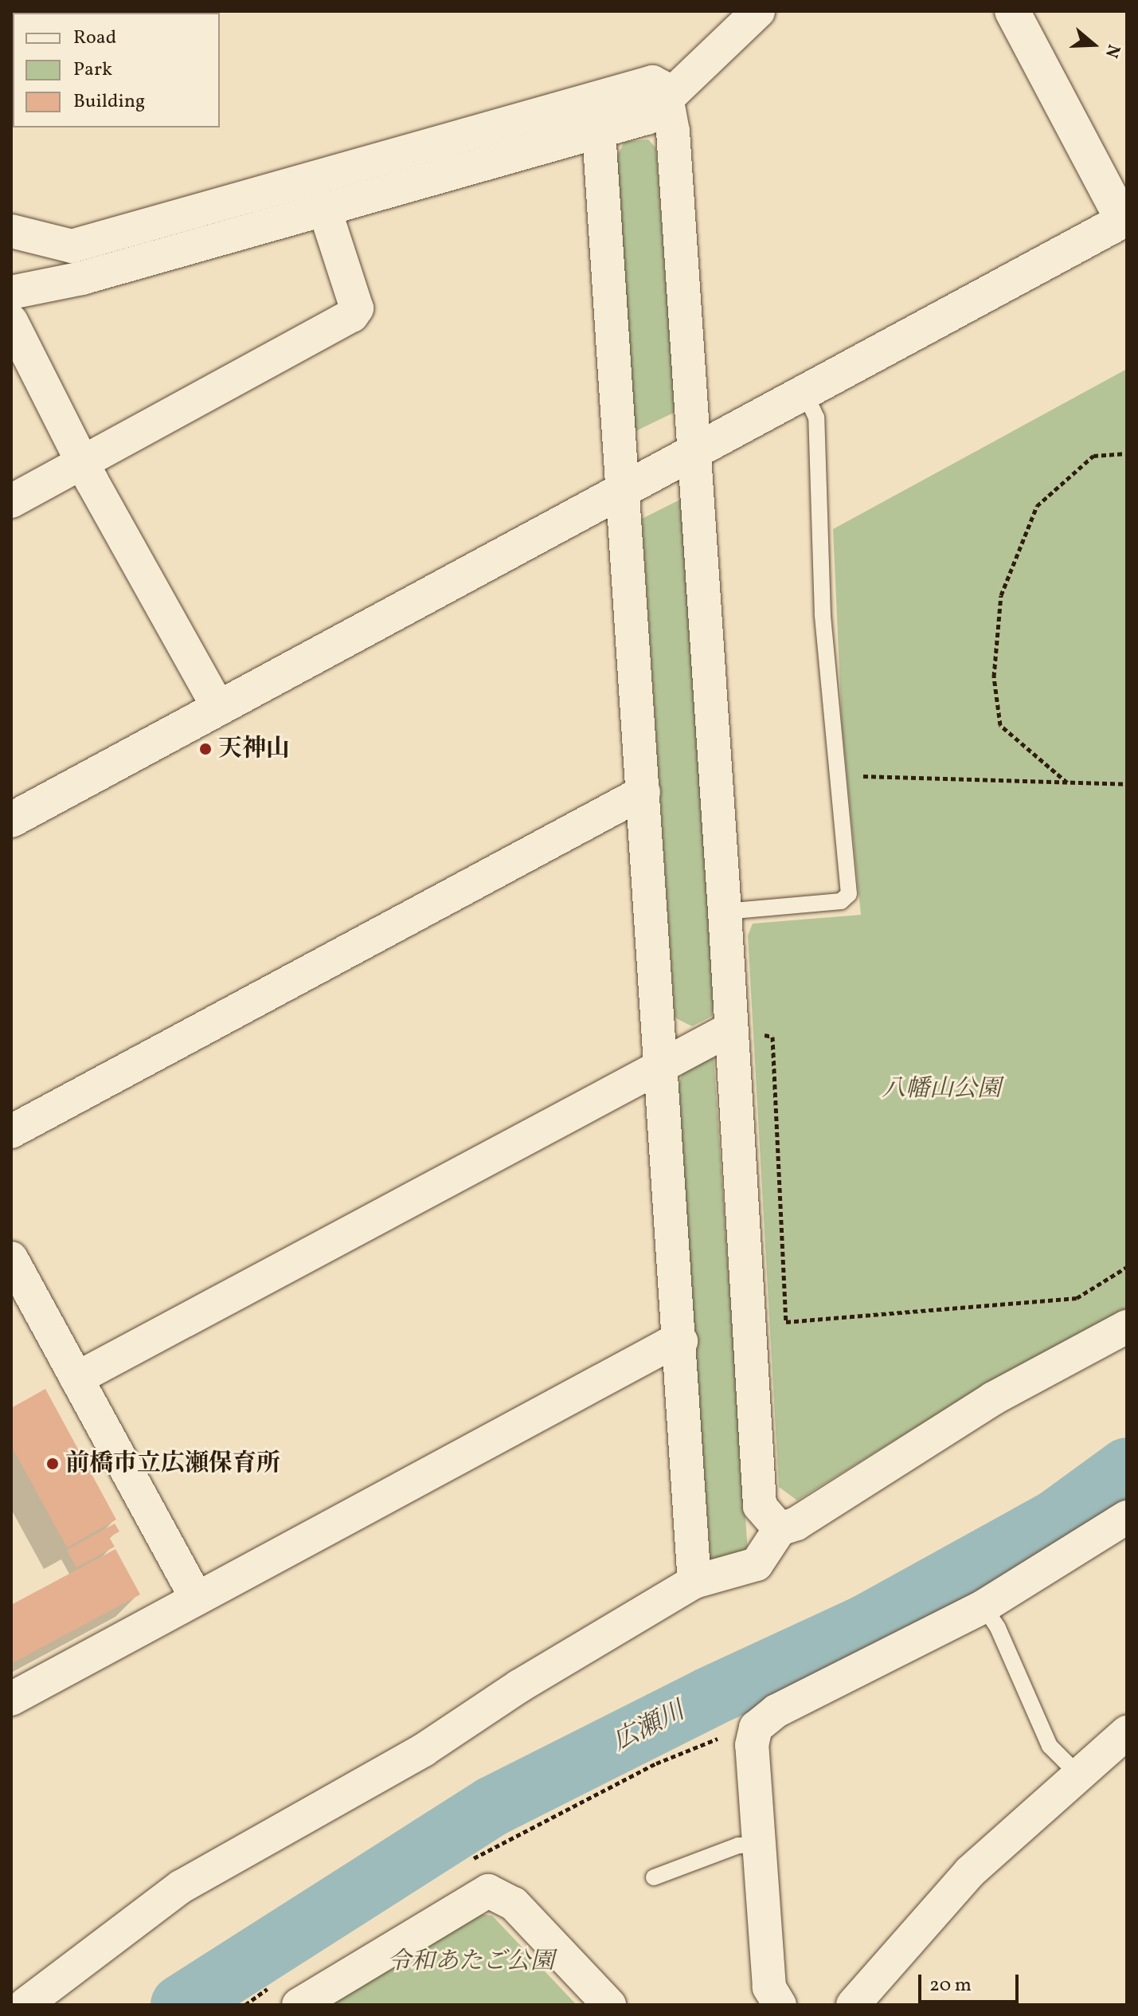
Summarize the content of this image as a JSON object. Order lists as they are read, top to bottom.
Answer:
{
  "water": ["広瀬川"],
  "parks": ["八幡山公園", "令和あたご公園"],
  "places": ["天神山", "前橋市立広瀬保育所"],
  "legend": ["Road", "Park", "Building"],
  "scale_bar": "20 m",
  "north": "right"
}
